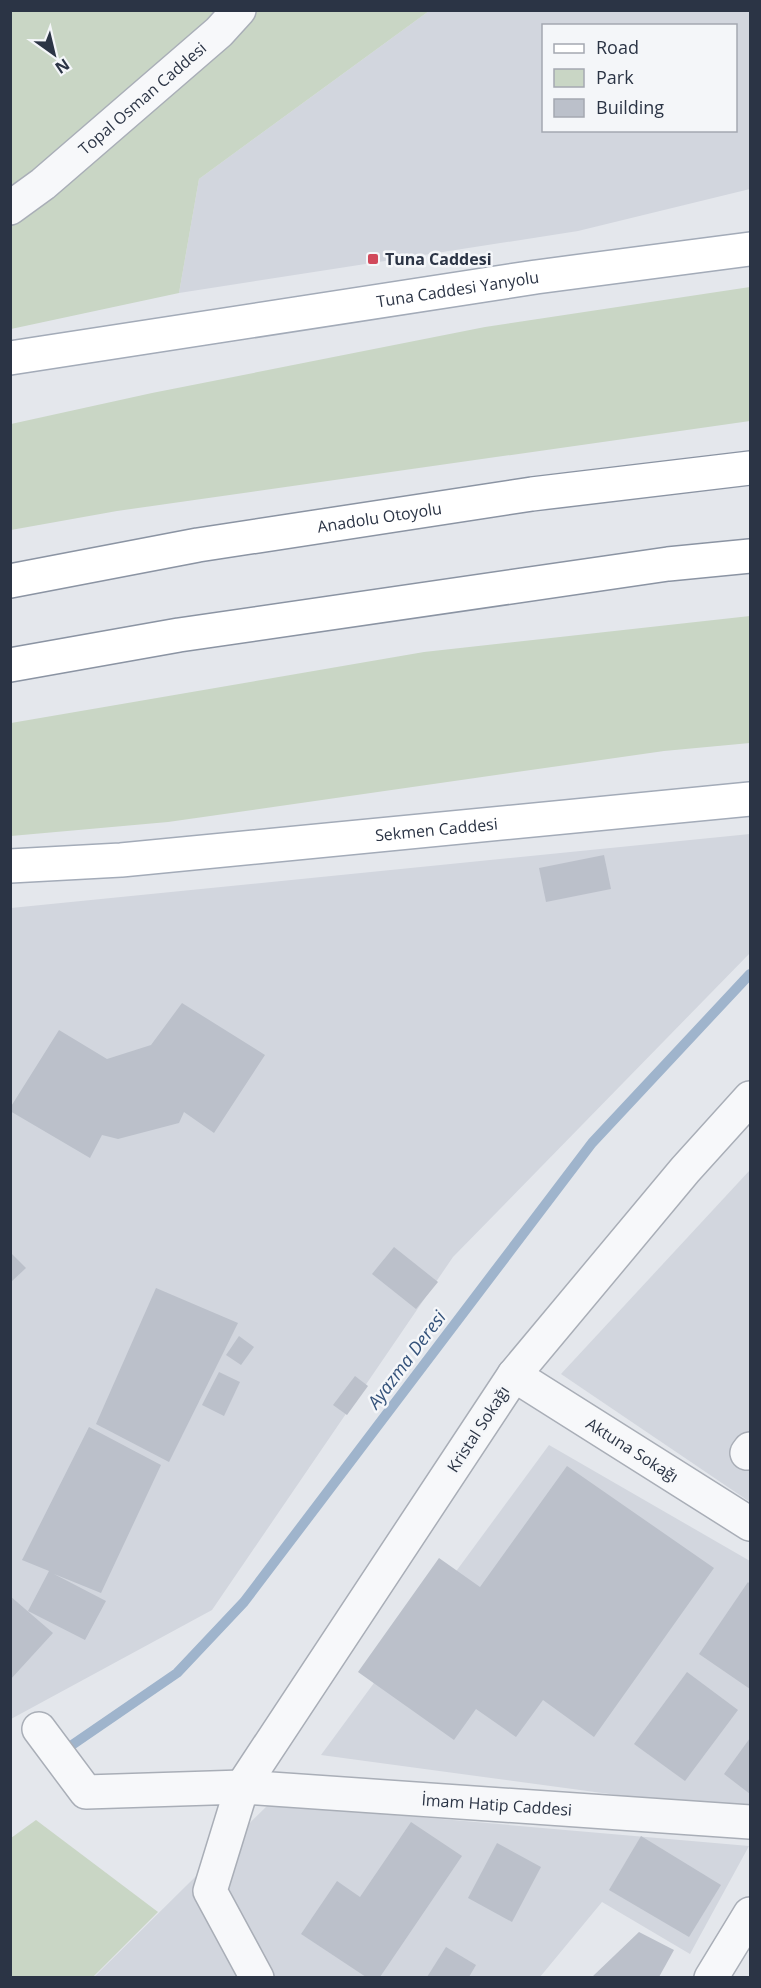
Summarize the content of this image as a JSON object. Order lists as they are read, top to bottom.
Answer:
{
  "streets": {
    "main road": ["Tuna Caddesi Yanyolu", "Anadolu Otoyolu", "Sekmen Caddesi"],
    "street": [
      "Topal Osman Caddesi",
      "Kristal Sokağı",
      "Aktuna Sokağı",
      "İmam Hatip Caddesi"
    ]
  },
  "crossings": [
    ["Kristal Sokağı", "Aktuna Sokağı"],
    ["Kristal Sokağı", "İmam Hatip Caddesi"]
  ],
  "water": ["Ayazma Deresi"],
  "places": {
    "transit": ["Tuna Caddesi"]
  },
  "legend": ["Road", "Park", "Building"],
  "north": "bottom right"
}
